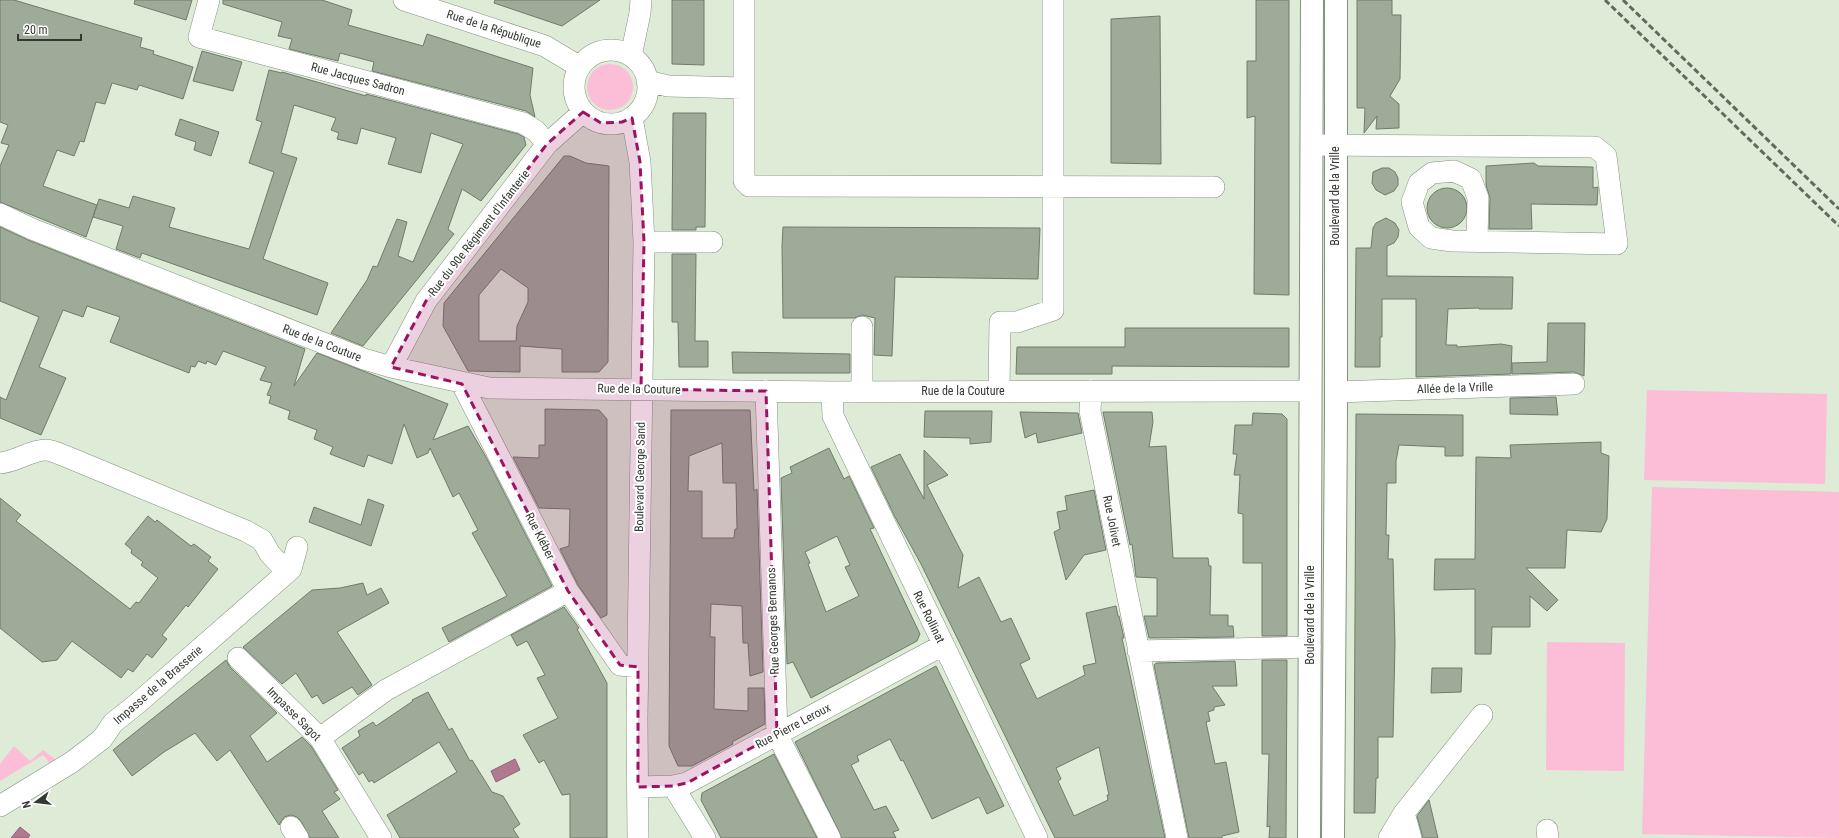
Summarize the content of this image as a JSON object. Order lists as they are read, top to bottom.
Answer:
{
  "streets": {
    "main road": ["Boulevard de la Vrille"],
    "street": [
      "Rue de la République",
      "Rue Jacques Sadron",
      "Rue du 90e Régiment d'Infanterie",
      "Rue de la Couture",
      "Allée de la Vrille",
      "Boulevard George Sand",
      "Rue Jolivet",
      "Rue Kléber",
      "Rue Rollinat",
      "Rue Georges Bernanos",
      "Impasse de la Brasserie",
      "Impasse Sagot",
      "Rue Pierre Leroux"
    ]
  },
  "crossings": [
    ["Rue de la République", "Rue du 90e Régiment d'Infanterie"],
    ["Rue de la République", "Boulevard George Sand"],
    ["Rue Jacques Sadron", "Rue du 90e Régiment d'Infanterie"],
    ["Boulevard de la Vrille", "Rue de la Couture"],
    ["Boulevard de la Vrille", "Allée de la Vrille"],
    ["Rue du 90e Régiment d'Infanterie", "Rue de la Couture"],
    ["Rue du 90e Régiment d'Infanterie", "Boulevard George Sand"],
    ["Rue de la Couture", "Boulevard George Sand"],
    ["Rue de la Couture", "Rue Jolivet"],
    ["Rue de la Couture", "Rue Kléber"],
    ["Rue de la Couture", "Rue Rollinat"],
    ["Rue de la Couture", "Rue Georges Bernanos"],
    ["Boulevard George Sand", "Rue Kléber"],
    ["Boulevard George Sand", "Rue Pierre Leroux"],
    ["Rue Rollinat", "Rue Pierre Leroux"],
    ["Rue Georges Bernanos", "Rue Pierre Leroux"]
  ],
  "scale_bar": "20 m",
  "north": "left"
}
